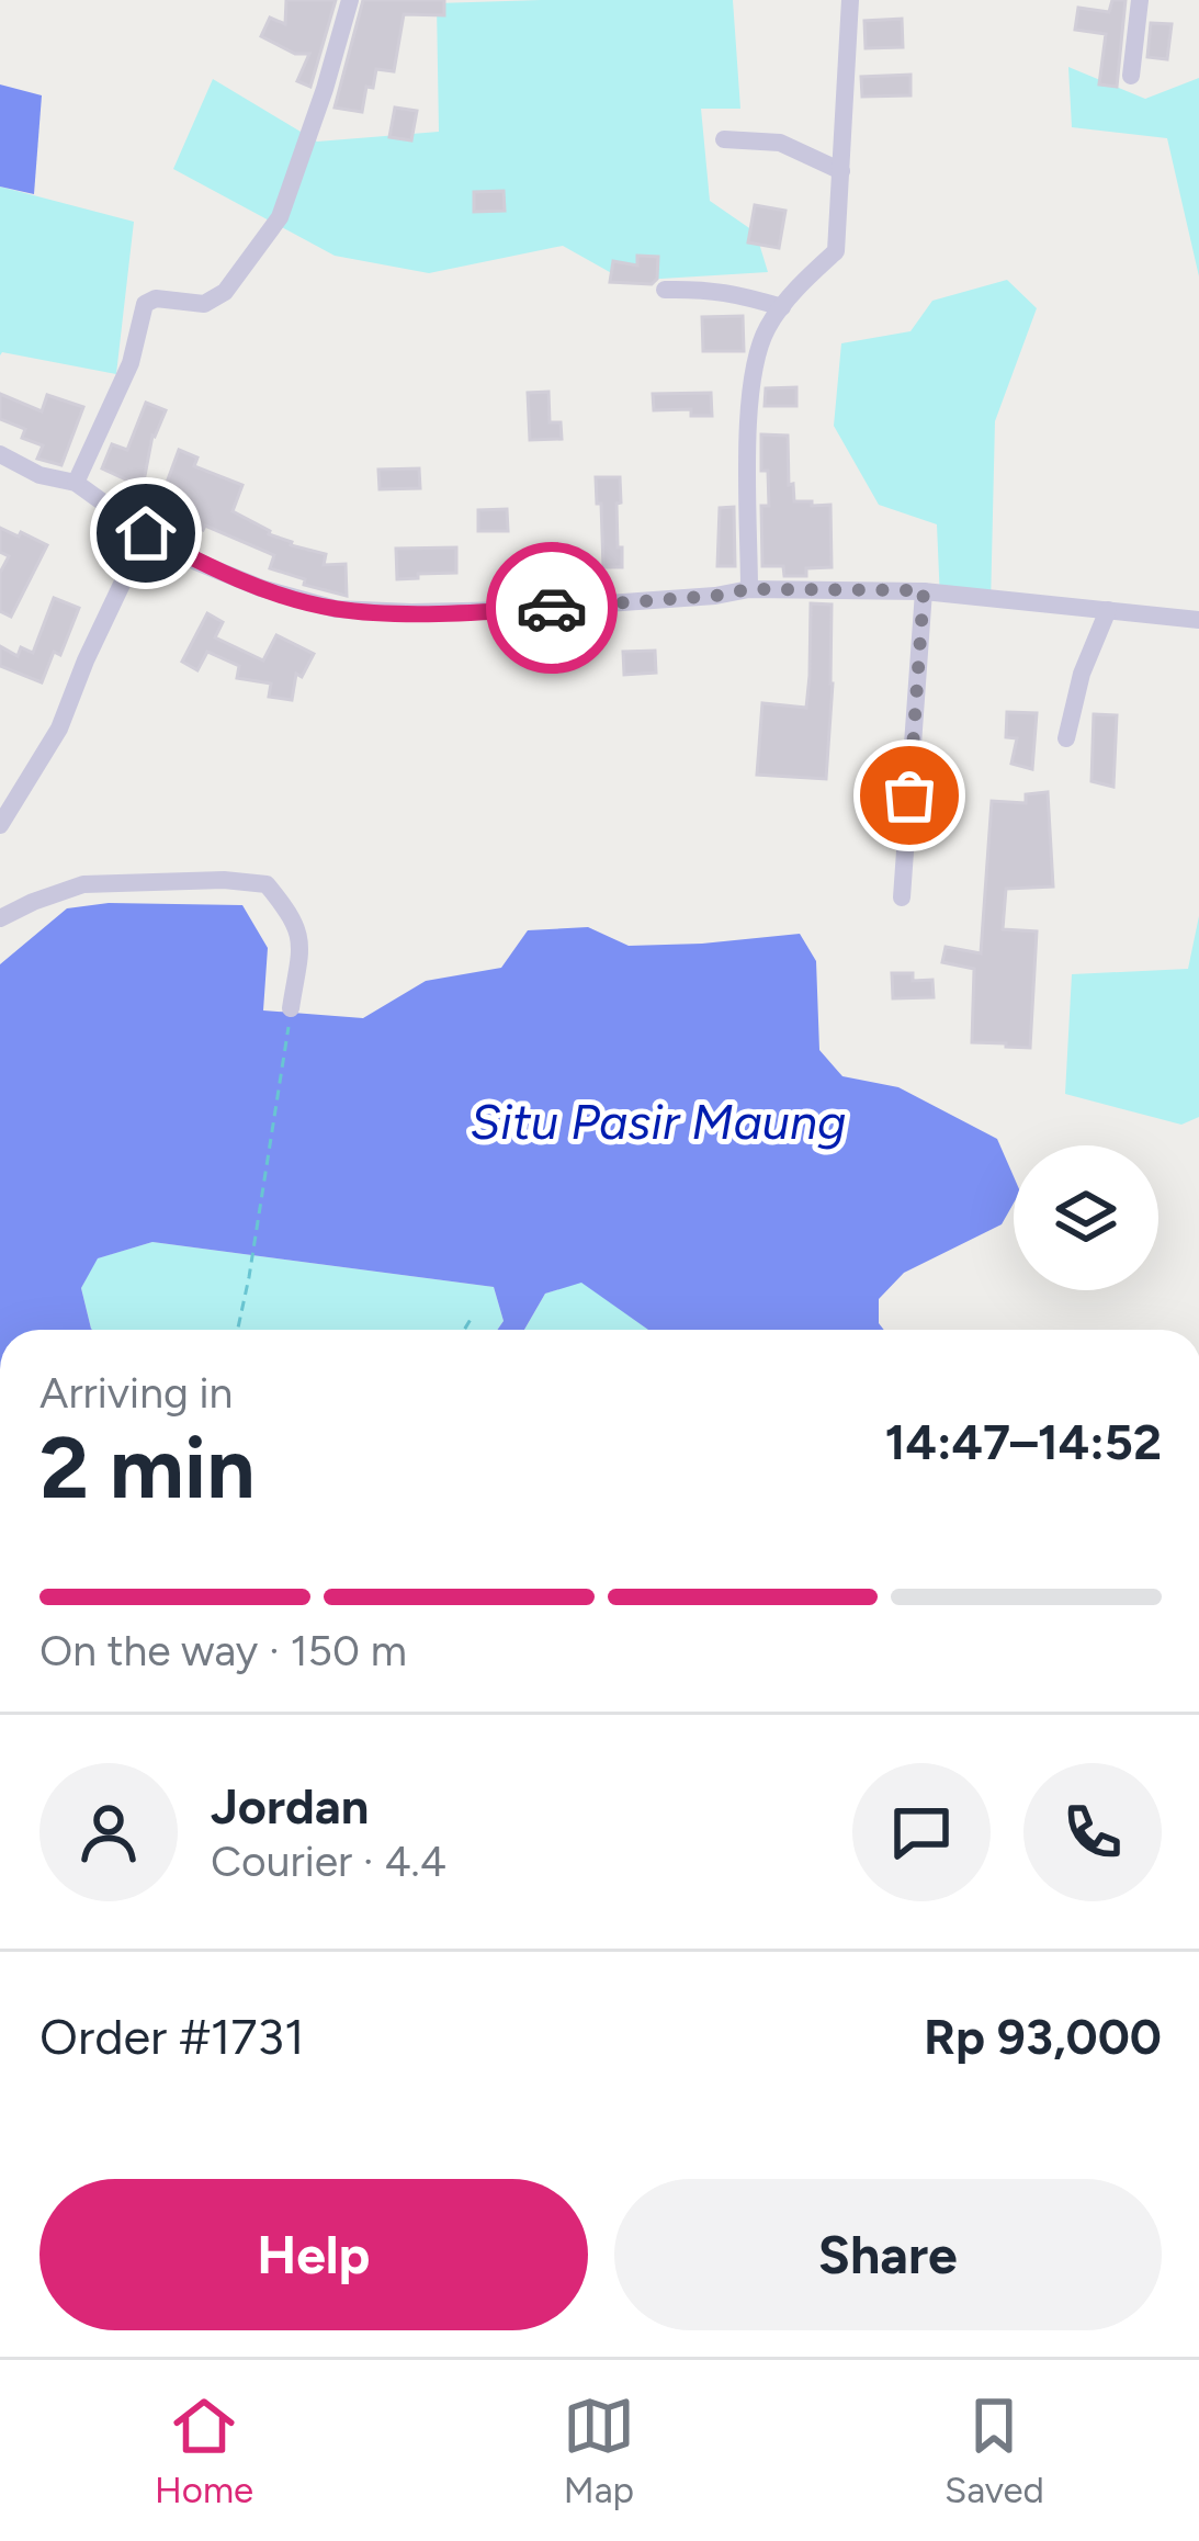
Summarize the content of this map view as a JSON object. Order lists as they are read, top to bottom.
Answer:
{
  "water": ["Situ Pasir Maung"],
  "page": {
    "heading": ["2 min", "Arriving in", "14:47–14:52"],
    "panel": [
      "Jordan",
      "Courier · 4.4",
      "Order #1731",
      "Rp 93,000"
    ],
    "bar": "On the way · 150 m",
    "buttons": ["Help", "Share"],
    "tabs": ["Home", "Map", "Saved"]
  }
}
